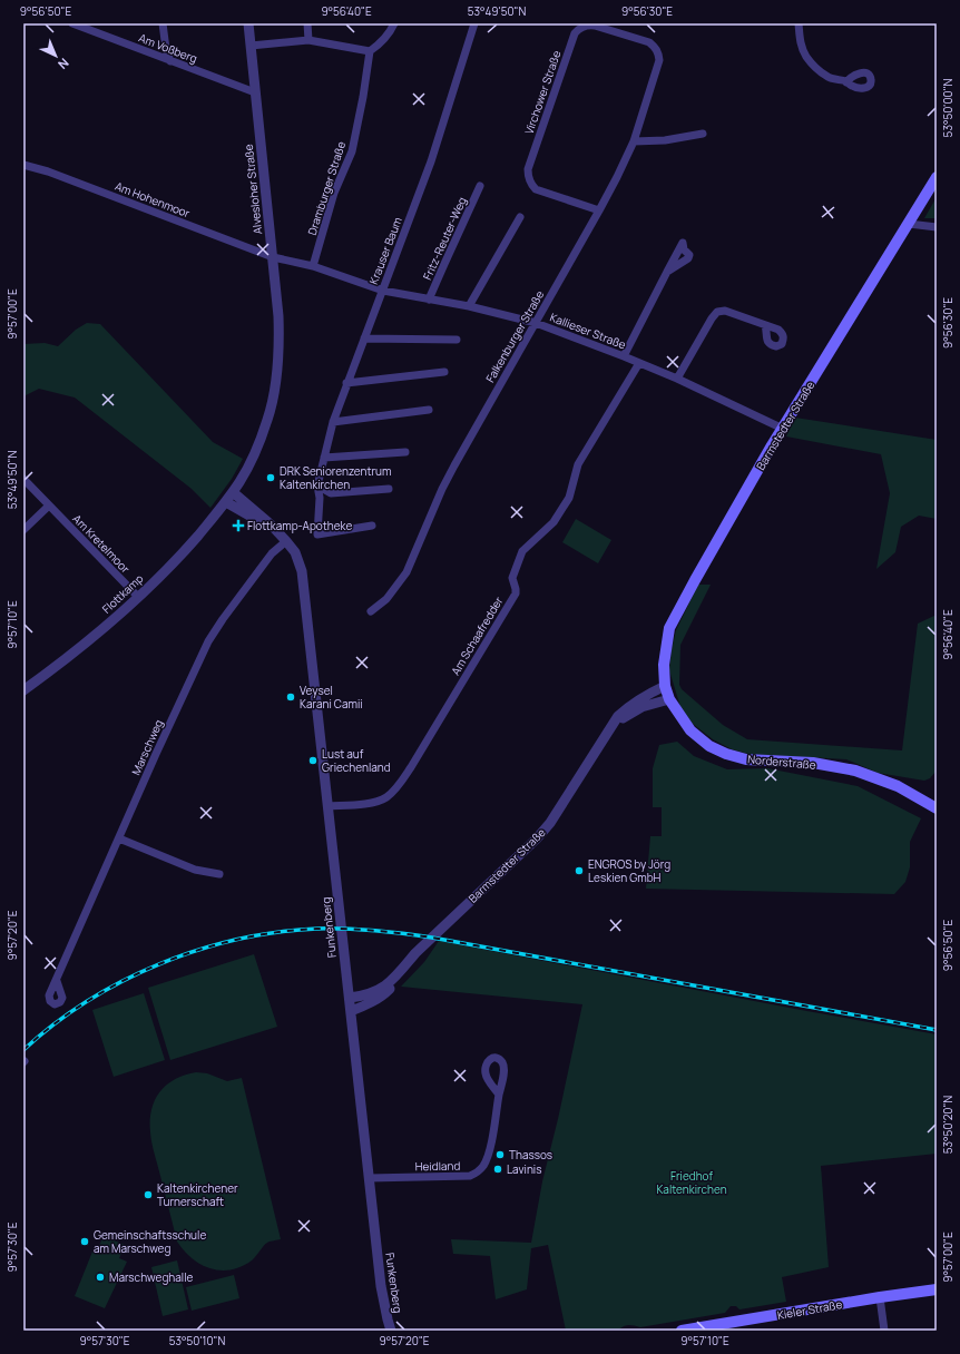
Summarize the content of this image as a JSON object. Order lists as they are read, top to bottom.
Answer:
{
  "streets": {
    "main road": ["Barmstedter Straße", "Norderstraße", "Kieler Straße"],
    "street": [
      "Am Voßberg",
      "Virchower Straße",
      "Dramburger Straße",
      "Alvesloher Straße",
      "Am Hohenmoor",
      "Fritz-Reuter-Weg",
      "Krauser Baum",
      "Kallieser Straße",
      "Falkenburger Straße",
      "Am Kretelmoor",
      "Flottkamp",
      "Am Schaafredder",
      "Marschweg",
      "Funkenberg",
      "Heidland"
    ]
  },
  "crossings": [
    ["Am Voßberg", "Alvesloher Straße"],
    ["Virchower Straße", "Falkenburger Straße"],
    ["Dramburger Straße", "Kallieser Straße"],
    ["Alvesloher Straße", "Am Hohenmoor"],
    ["Alvesloher Straße", "Kallieser Straße"],
    ["Alvesloher Straße", "Flottkamp"],
    ["Alvesloher Straße", "Funkenberg"],
    ["Am Hohenmoor", "Kallieser Straße"],
    ["Fritz-Reuter-Weg", "Kallieser Straße"],
    ["Krauser Baum", "Kallieser Straße"],
    ["Kallieser Straße", "Falkenburger Straße"],
    ["Kallieser Straße", "Barmstedter Straße"],
    ["Kallieser Straße", "Am Schaafredder"],
    ["Barmstedter Straße", "Norderstraße"],
    ["Barmstedter Straße", "Funkenberg"],
    ["Am Kretelmoor", "Flottkamp"],
    ["Flottkamp", "Funkenberg"],
    ["Am Schaafredder", "Funkenberg"],
    ["Marschweg", "Funkenberg"],
    ["Funkenberg", "Heidland"]
  ],
  "parks": ["Friedhof Kaltenkirchen"],
  "places": {
    "other": [
      "DRK Seniorenzentrum Kaltenkirchen",
      "Veysel Karani Camii",
      "Lust auf Griechenland",
      "ENGROS by Jörg Leskien GmbH",
      "Thassos",
      "Lavinis",
      "Kaltenkirchener Turnerschaft",
      "Gemeinschaftsschule am Marschweg",
      "Marschweghalle"
    ],
    "health": ["Flottkamp-Apotheke"]
  },
  "north": "bottom right",
  "coordinates": [
    "9°56'50\"E",
    "9°56'40\"E",
    "53°49'50\"N",
    "9°56'30\"E",
    "53°50'00\"N",
    "9°57'00\"E",
    "9°57'10\"E",
    "9°57'20\"E",
    "53°50'20\"N",
    "9°57'30\"E",
    "53°50'10\"N"
  ]
}
